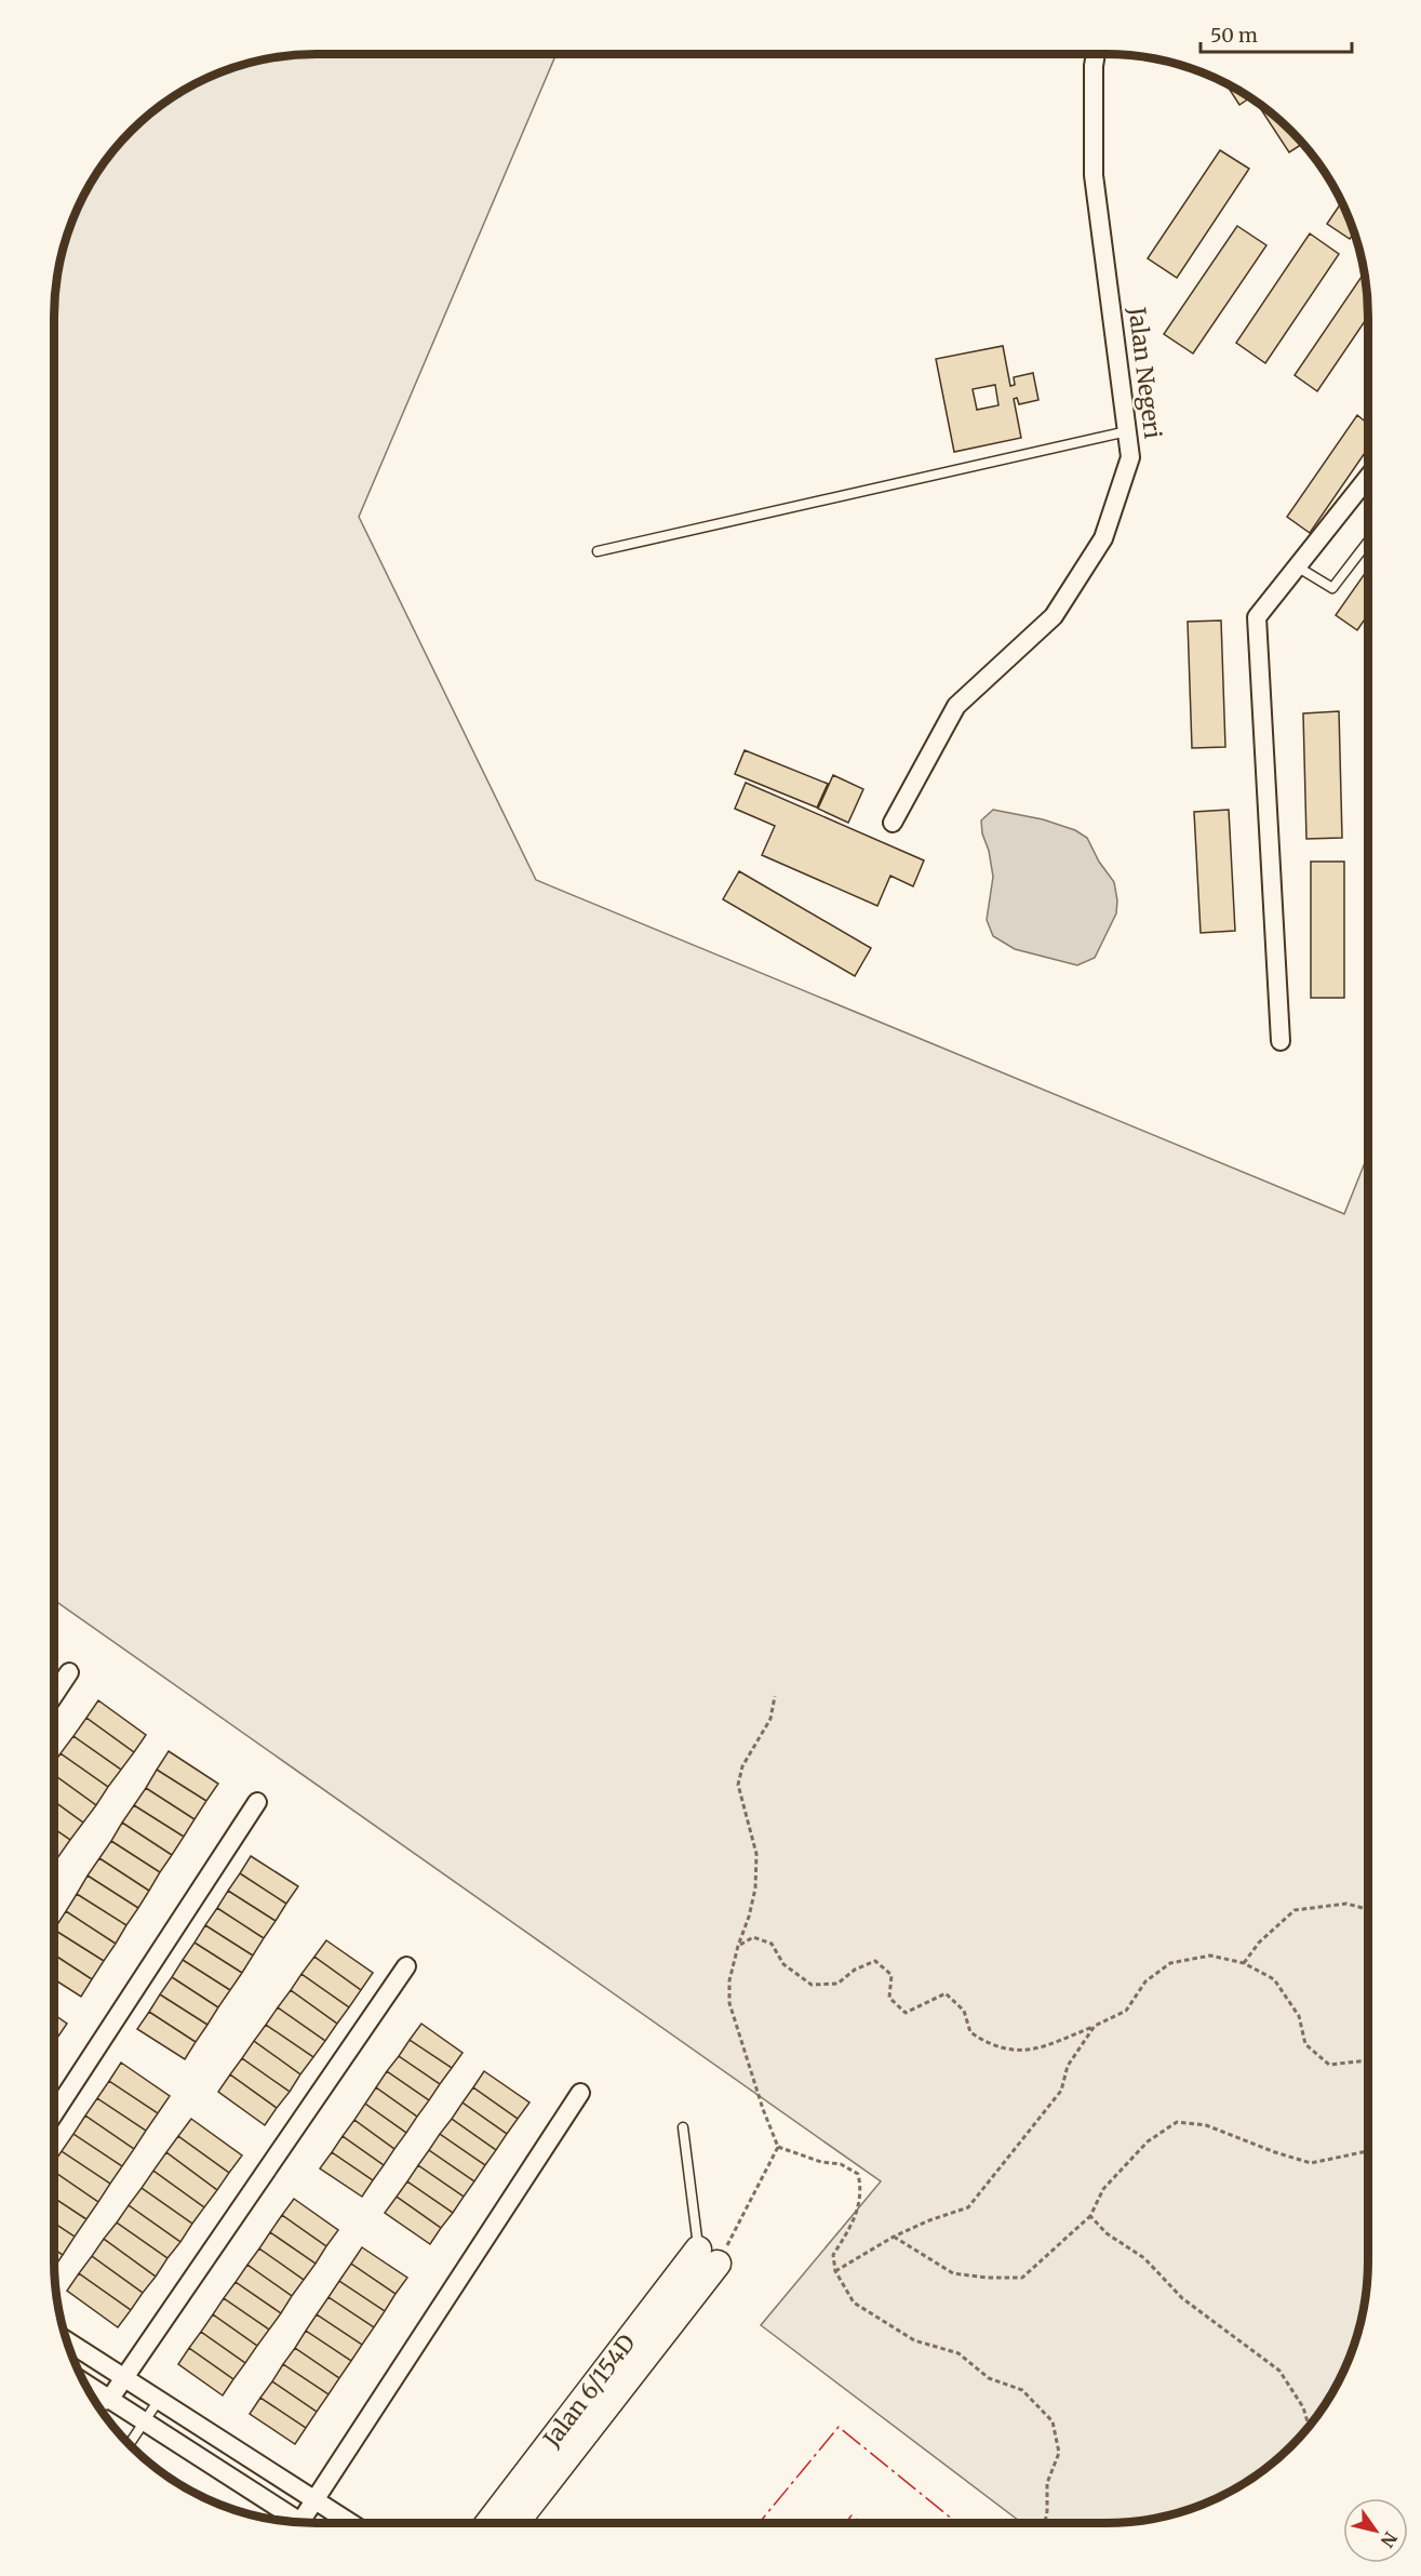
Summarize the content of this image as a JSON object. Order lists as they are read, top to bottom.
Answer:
{
  "streets": {
    "street": ["Jalan Negeri", "Jalan 6/154D"]
  },
  "scale_bar": "50 m",
  "north": "bottom right"
}
